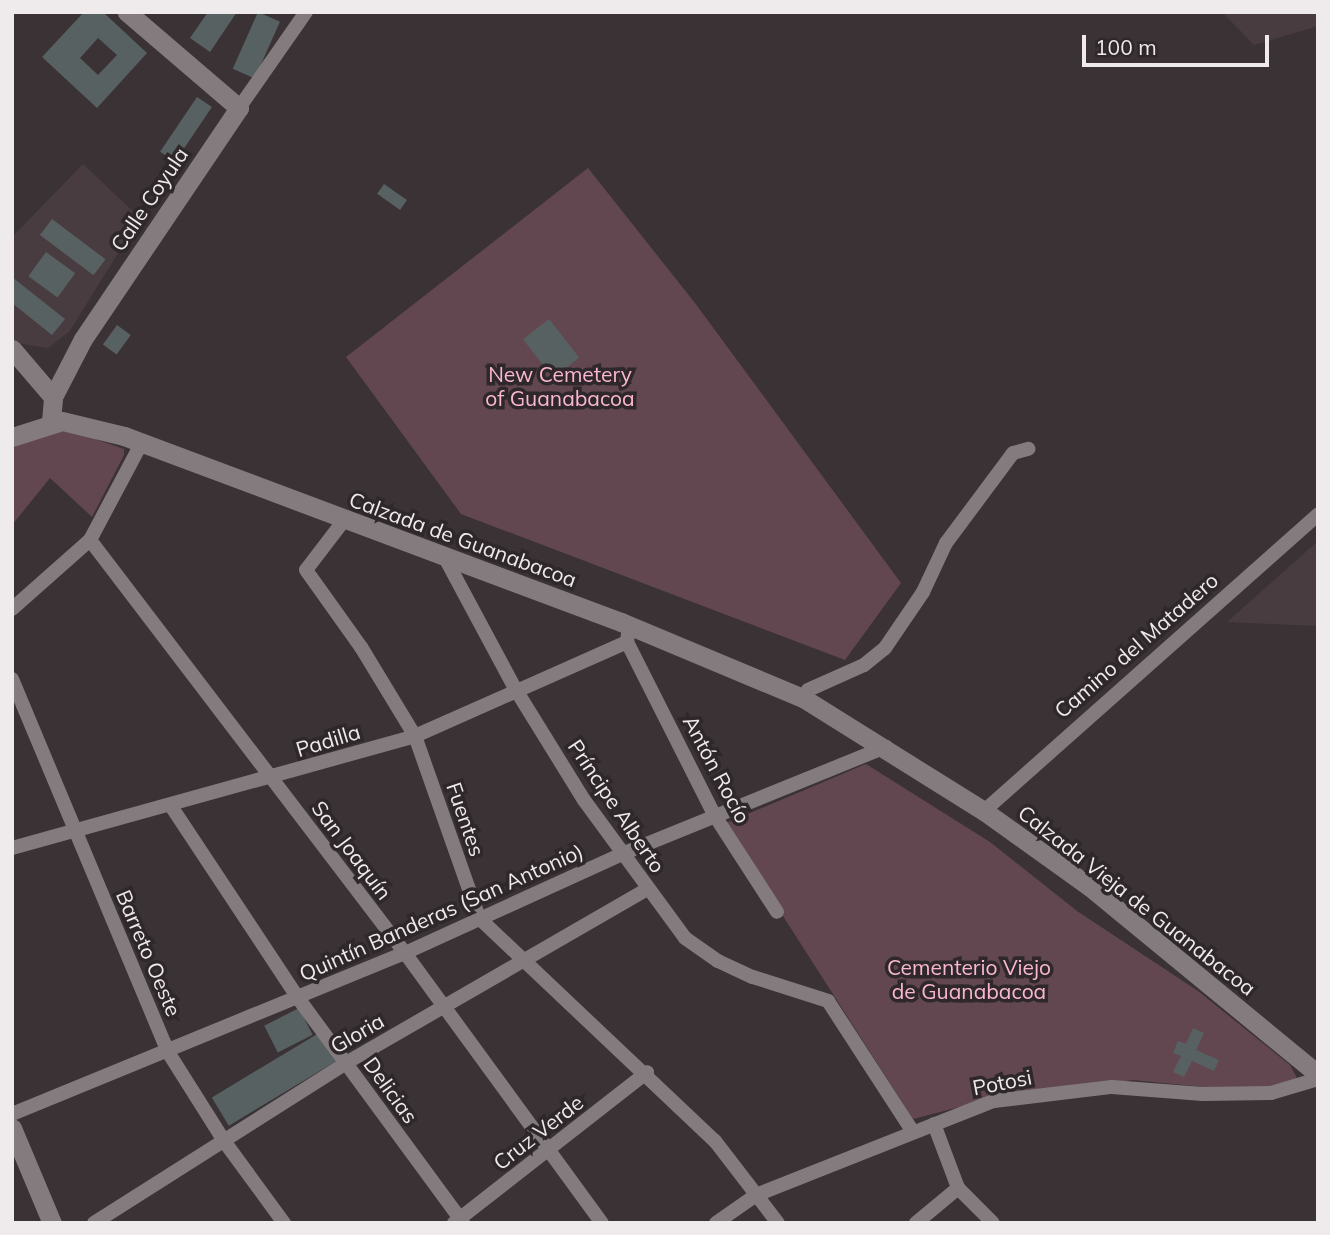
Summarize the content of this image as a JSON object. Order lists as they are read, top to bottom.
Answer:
{
  "streets": {
    "main road": ["Calle Coyula", "Calzada de Guanabacoa", "Calzada Vieja de Guanabacoa"],
    "street": [
      "Camino del Matadero",
      "Padilla",
      "Antón Rocío",
      "Príncipe Alberto",
      "Fuentes",
      "San Joaquín",
      "Quintín Banderas (San Antonio)",
      "Barreto Oeste",
      "Gloria",
      "Potosi",
      "Delicias",
      "Cruz Verde"
    ]
  },
  "crossings": [
    ["Calle Coyula", "Calzada de Guanabacoa"],
    ["Calzada de Guanabacoa", "Padilla"],
    ["Calzada de Guanabacoa", "Antón Rocío"],
    ["Calzada de Guanabacoa", "Príncipe Alberto"],
    ["Calzada de Guanabacoa", "Fuentes"],
    ["Calzada de Guanabacoa", "Calzada Vieja de Guanabacoa"],
    ["Calzada de Guanabacoa", "Quintín Banderas (San Antonio)"],
    ["Camino del Matadero", "Calzada Vieja de Guanabacoa"],
    ["Padilla", "Antón Rocío"],
    ["Padilla", "Príncipe Alberto"],
    ["Padilla", "Fuentes"],
    ["Padilla", "San Joaquín"],
    ["Padilla", "Barreto Oeste"],
    ["Padilla", "Delicias"],
    ["Antón Rocío", "Quintín Banderas (San Antonio)"],
    ["Príncipe Alberto", "Quintín Banderas (San Antonio)"],
    ["Príncipe Alberto", "Gloria"],
    ["Príncipe Alberto", "Potosi"],
    ["Fuentes", "Quintín Banderas (San Antonio)"],
    ["Fuentes", "Gloria"],
    ["Fuentes", "Potosi"],
    ["Fuentes", "Cruz Verde"],
    ["San Joaquín", "Quintín Banderas (San Antonio)"],
    ["San Joaquín", "Gloria"],
    ["San Joaquín", "Cruz Verde"],
    ["Calzada Vieja de Guanabacoa", "Quintín Banderas (San Antonio)"],
    ["Quintín Banderas (San Antonio)", "Barreto Oeste"],
    ["Quintín Banderas (San Antonio)", "Delicias"],
    ["Barreto Oeste", "Gloria"],
    ["Gloria", "Delicias"],
    ["Delicias", "Cruz Verde"]
  ],
  "parks": ["New Cemetery of Guanabacoa", "Cementerio Viejo de Guanabacoa"],
  "scale_bar": "100 m"
}
